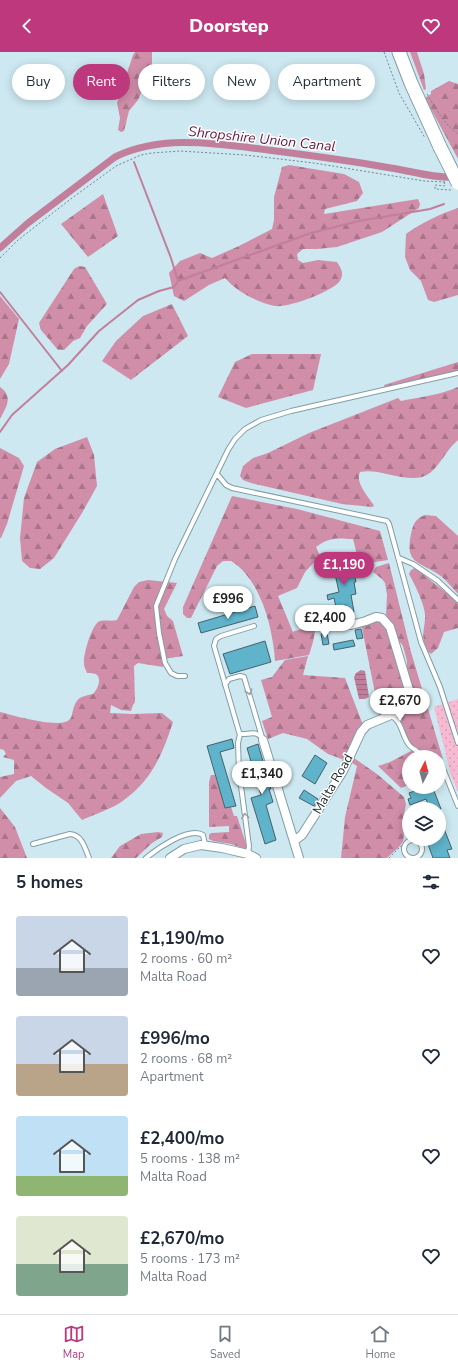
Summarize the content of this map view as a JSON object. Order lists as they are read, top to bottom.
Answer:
{
  "streets": {
    "street": ["Malta Road"]
  },
  "water": ["Shropshire Union Canal"],
  "north": "top",
  "page": {
    "header": "Doorstep",
    "chip": [
      "Buy",
      "Rent",
      "Filters",
      "New",
      "Apartment"
    ],
    "price": [
      "£1,190",
      "£996",
      "£2,400",
      "£2,670",
      "£1,340"
    ],
    "heading": "5 homes",
    "list": [
      {
        "name": "£1,190/mo",
        "note": "2 rooms · 60 m² · Malta Road"
      },
      {
        "name": "£996/mo",
        "note": "2 rooms · 68 m² · Apartment"
      },
      {
        "name": "£2,400/mo",
        "note": "5 rooms · 138 m² · Malta Road"
      },
      {
        "name": "£2,670/mo",
        "note": "5 rooms · 173 m² · Malta Road"
      }
    ],
    "tabs": ["Map", "Saved", "Home"]
  }
}
